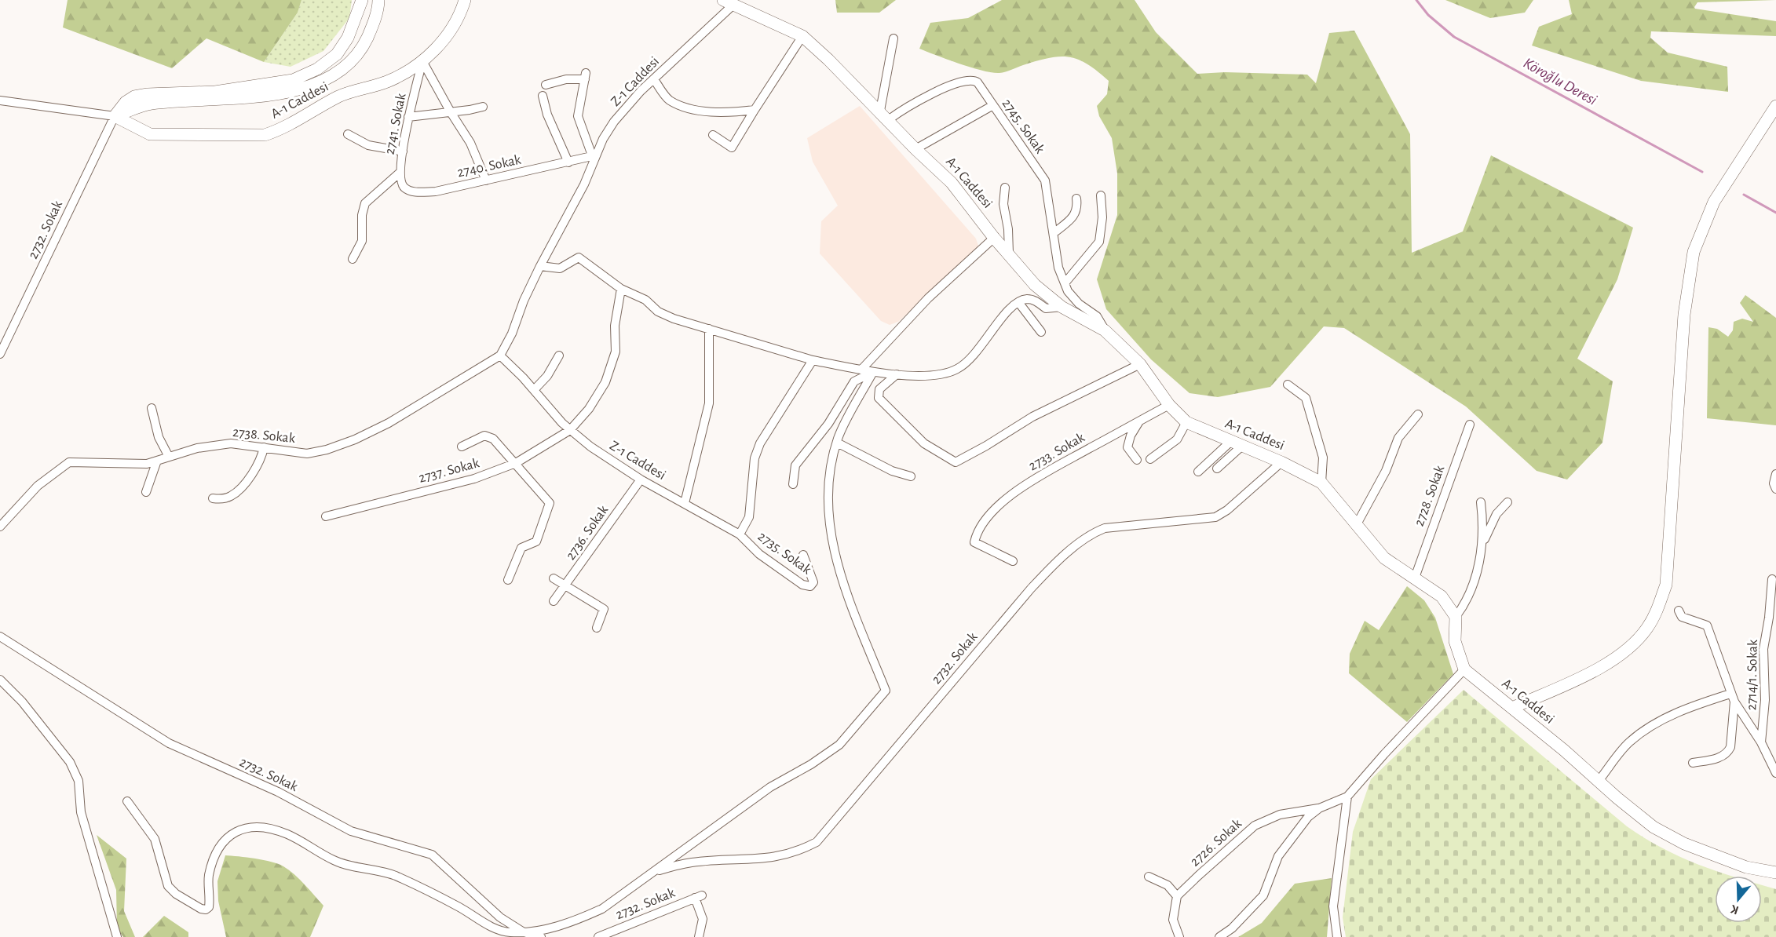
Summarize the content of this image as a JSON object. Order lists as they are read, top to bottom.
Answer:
{
  "streets": {
    "main road": ["A-1 Caddesi"],
    "street": [
      "Z-1 Caddesi",
      "2741. Sokak",
      "2745. Sokak",
      "2740. Sokak",
      "2732. Sokak",
      "2738. Sokak",
      "2733. Sokak",
      "2737. Sokak",
      "2728. Sokak",
      "2736. Sokak",
      "2735. Sokak",
      "2714/1. Sokak",
      "2726. Sokak"
    ]
  },
  "crossings": [
    ["Z-1 Caddesi", "A-1 Caddesi"],
    ["Z-1 Caddesi", "2740. Sokak"],
    ["Z-1 Caddesi", "2738. Sokak"],
    ["Z-1 Caddesi", "2737. Sokak"],
    ["Z-1 Caddesi", "2736. Sokak"],
    ["Z-1 Caddesi", "2735. Sokak"],
    ["A-1 Caddesi", "2741. Sokak"],
    ["A-1 Caddesi", "2745. Sokak"],
    ["A-1 Caddesi", "2732. Sokak"],
    ["A-1 Caddesi", "2733. Sokak"],
    ["A-1 Caddesi", "2728. Sokak"],
    ["A-1 Caddesi", "2726. Sokak"],
    ["2741. Sokak", "2740. Sokak"]
  ],
  "water": ["Köroğlu Deresi"],
  "north": "bottom"
}
